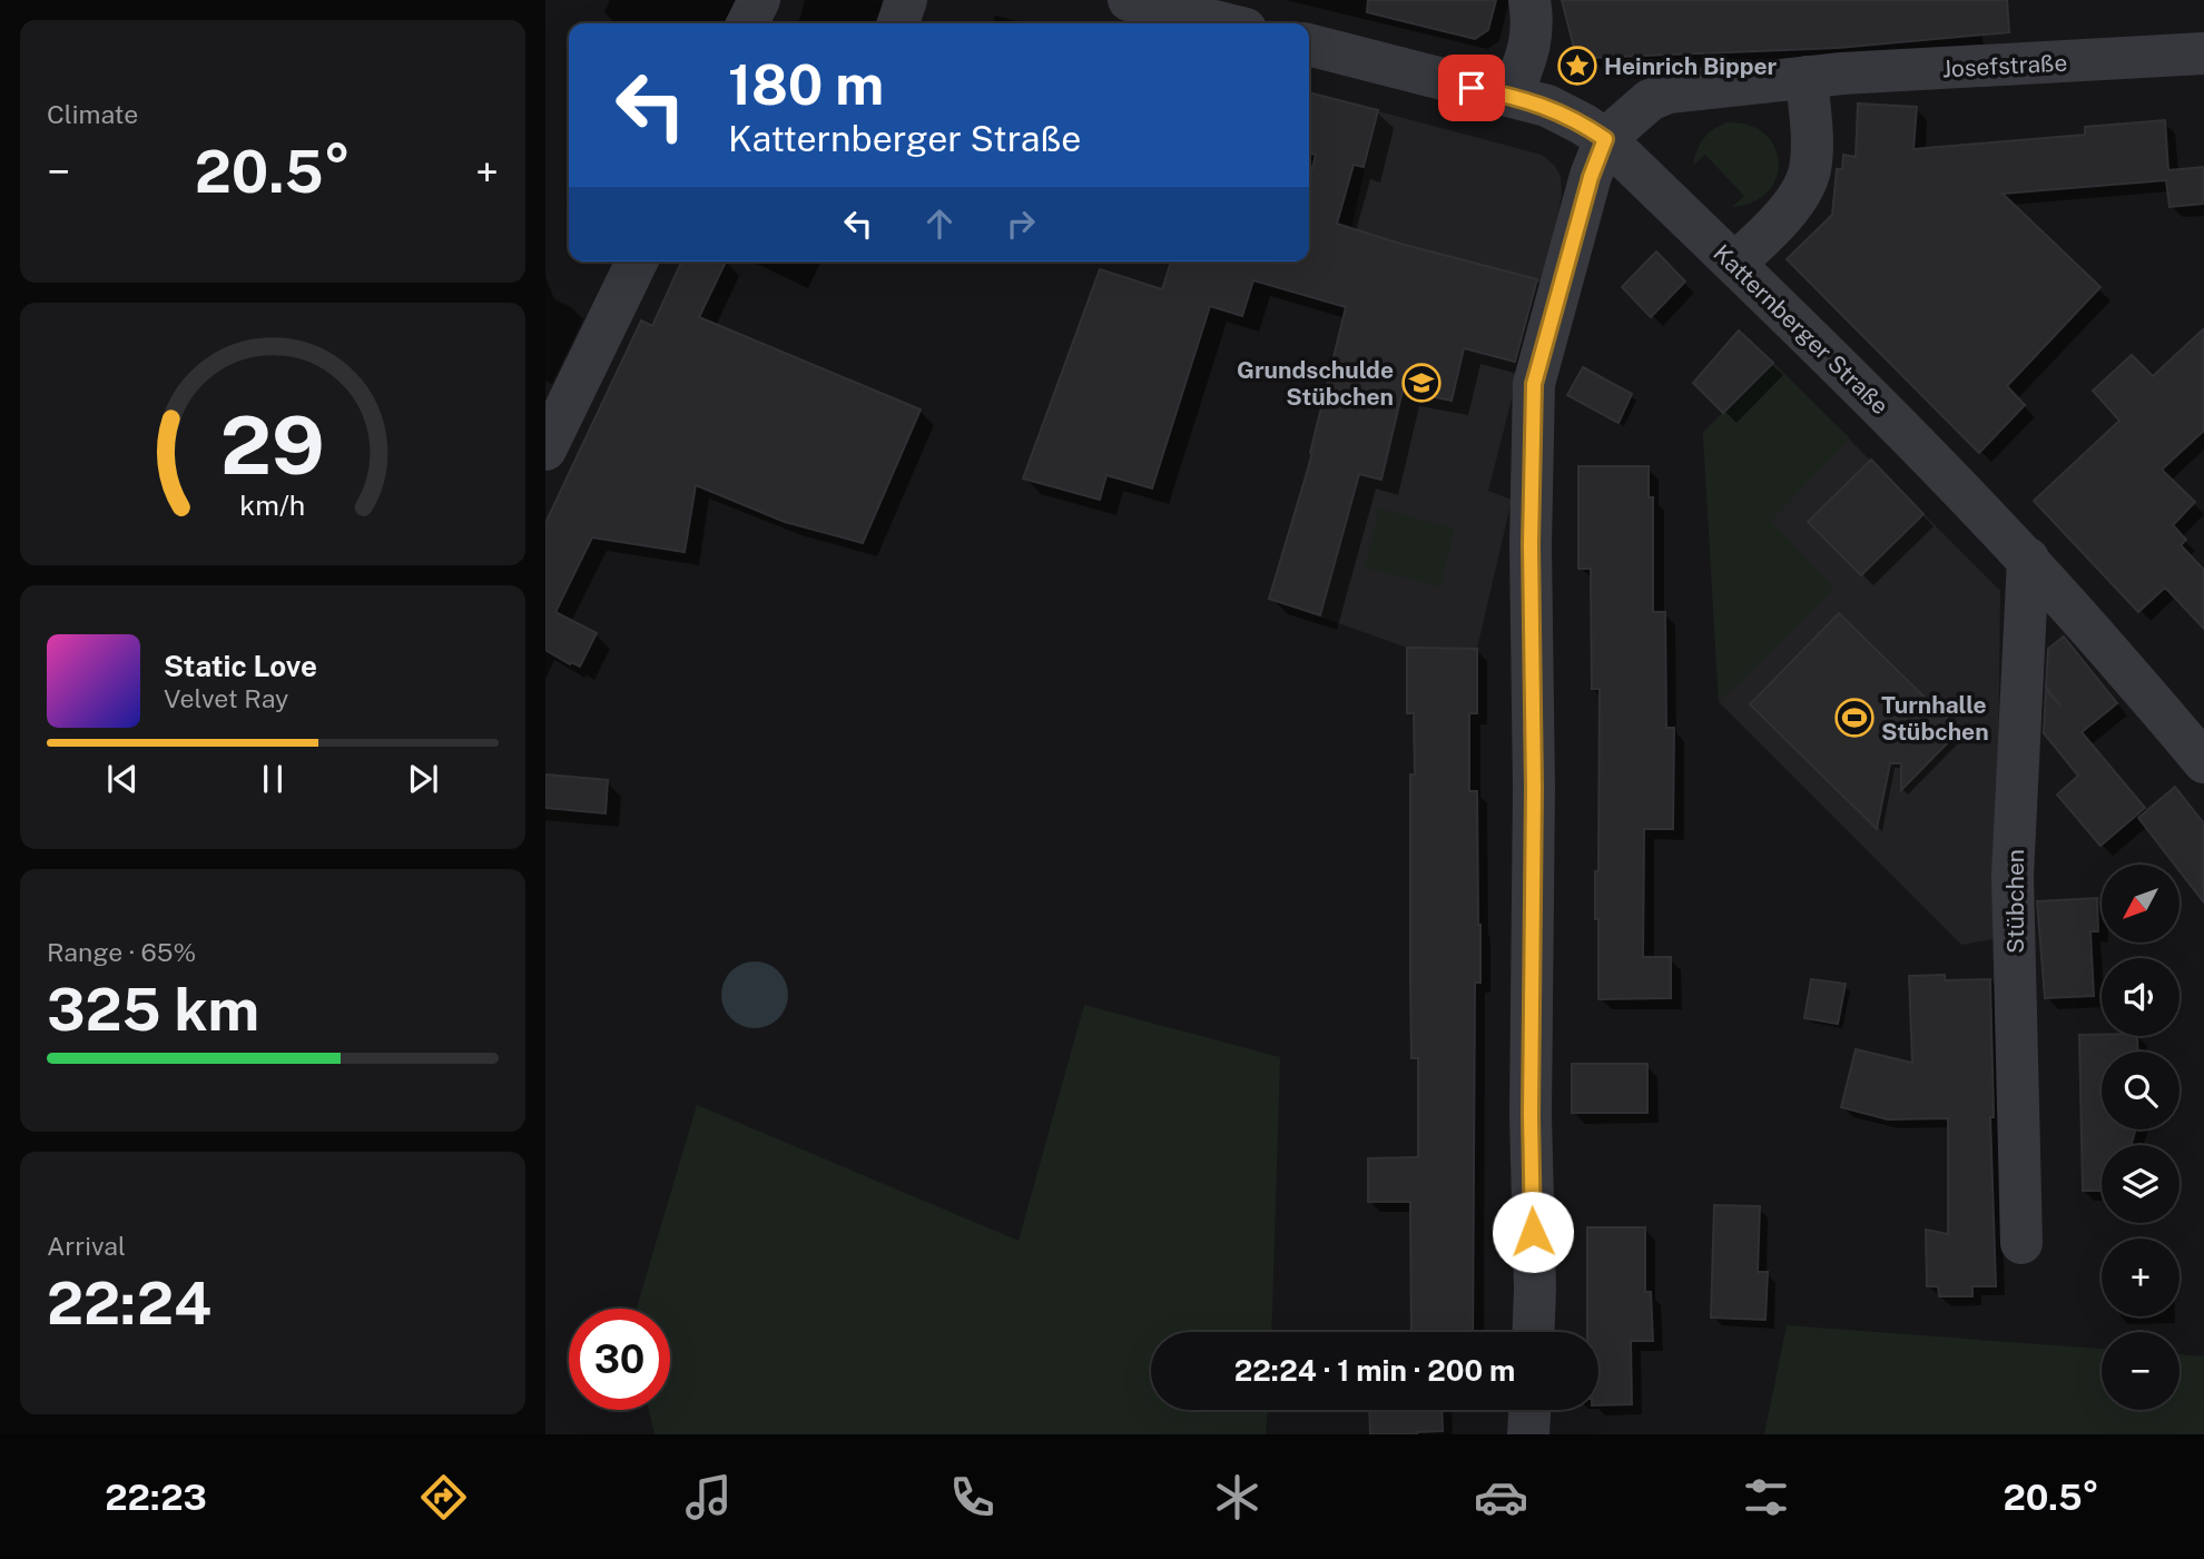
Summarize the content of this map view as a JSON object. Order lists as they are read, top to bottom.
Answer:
{
  "streets": {
    "street": ["Josefstraße", "Katternberger Straße", "Stübchen"]
  },
  "crossings": [
    ["Josefstraße", "Katternberger Straße"],
    ["Katternberger Straße", "Stübchen"]
  ],
  "places": {
    "place": ["Heinrich Bipper"],
    "school or university": ["Grundschulde Stübchen"],
    "sports": ["Turnhalle Stübchen"]
  },
  "north": "bottom left",
  "page": {
    "tile": [
      "Climate",
      ["Range · 65%", "325 km"],
      ["Arrival", "22:24"]
    ],
    "turn": ["180 m", "Katternberger Straße"],
    "heat": ["−", "20.5°", "+"],
    "song": ["Static Love", "Velvet Ray"],
    "map_buttons": ["+", "−"],
    "limit": "30",
    "trip": "22:24 · 1 min · 200 m",
    "tabs": ["22:23", "20.5°"],
    "gauge": ["29", "km/h"]
  }
}
